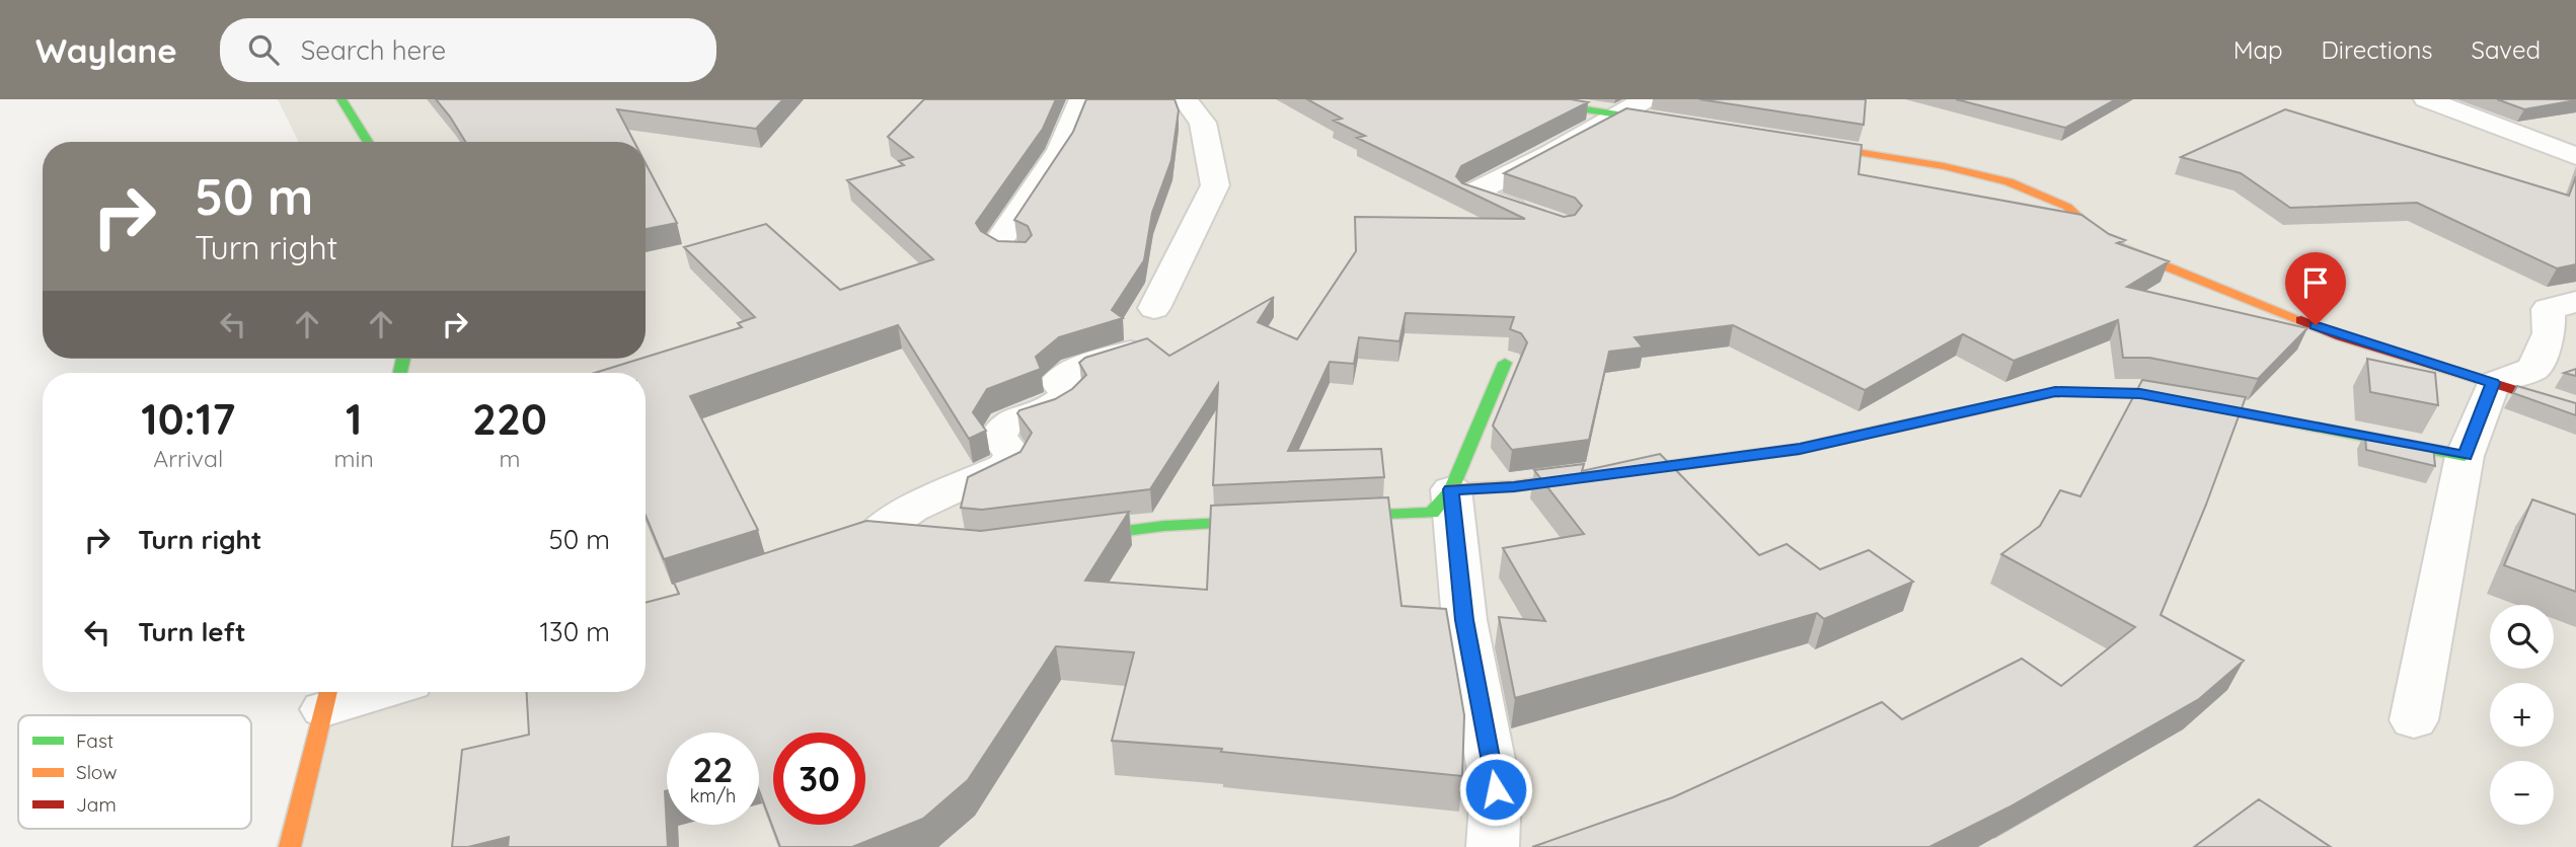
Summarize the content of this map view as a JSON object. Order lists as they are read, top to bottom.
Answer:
{
  "legend": ["Fast", "Slow", "Jam"],
  "page": {
    "header": "Waylane",
    "search": "Search here",
    "nav": ["Map", "Directions", "Saved"],
    "turn": ["50 m", "Turn right"],
    "eta": [
      "10:17",
      "Arrival",
      "1",
      "min",
      "220",
      "m"
    ],
    "list": [
      {
        "name": "Turn right",
        "value": "50 m"
      },
      {
        "name": "Turn left",
        "value": "130 m"
      }
    ],
    "map_buttons": ["+", "−"],
    "speed": "22 km/h",
    "limit": "30"
  }
}
